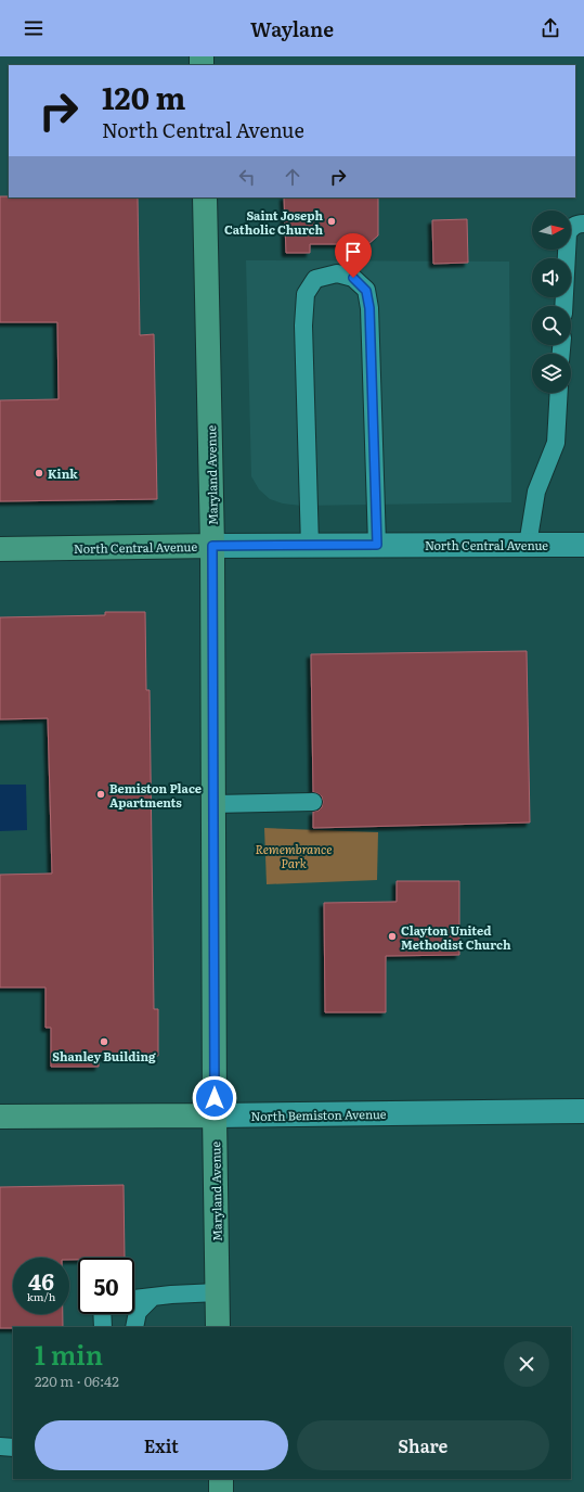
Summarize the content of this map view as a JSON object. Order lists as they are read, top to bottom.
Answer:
{
  "streets": {
    "main road": ["Maryland Avenue", "North Central Avenue", "North Bemiston Avenue"]
  },
  "crossings": [
    ["Maryland Avenue", "North Central Avenue"],
    ["Maryland Avenue", "North Bemiston Avenue"]
  ],
  "parks": ["Remembrance Park"],
  "places": [
    "Saint Joseph Catholic Church",
    "Kink",
    "Bemiston Place Apartments",
    "Clayton United Methodist Church",
    "Shanley Building"
  ],
  "north": "right",
  "page": {
    "header": "Waylane",
    "turn": ["120 m", "North Central Avenue"],
    "speed": "46 km/h",
    "limit": "50",
    "heading": ["1 min", "220 m · 06:42"],
    "buttons": ["Exit", "Share"]
  }
}
